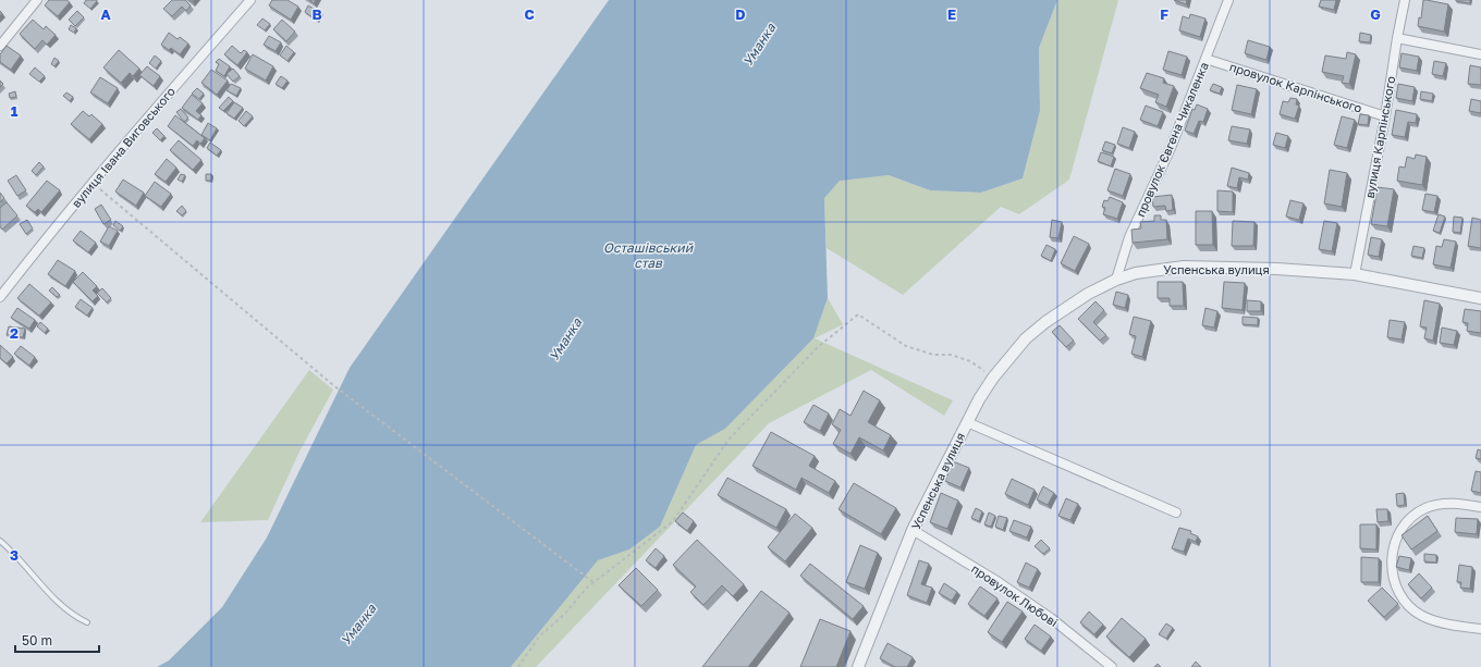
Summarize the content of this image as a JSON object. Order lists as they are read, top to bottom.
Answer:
{
  "streets": {
    "street": [
      "провулок Карпінського",
      "вулиця Карпінського",
      "провулок Євгена Чикаленка",
      "вулиця Івана Виговського",
      "Успенська вулиця",
      "провулок Любові"
    ]
  },
  "crossings": [
    ["провулок Карпінського", "вулиця Карпінського"],
    ["провулок Карпінського", "провулок Євгена Чикаленка"],
    ["вулиця Карпінського", "Успенська вулиця"],
    ["провулок Євгена Чикаленка", "Успенська вулиця"],
    ["Успенська вулиця", "провулок Любові"]
  ],
  "water": ["Уманка", "Осташівський став"],
  "scale_bar": "50 m",
  "grid": {
    "columns": [
      "A",
      "B",
      "C",
      "D",
      "E",
      "F",
      "G"
    ],
    "rows": ["1", "2", "3"]
  }
}
